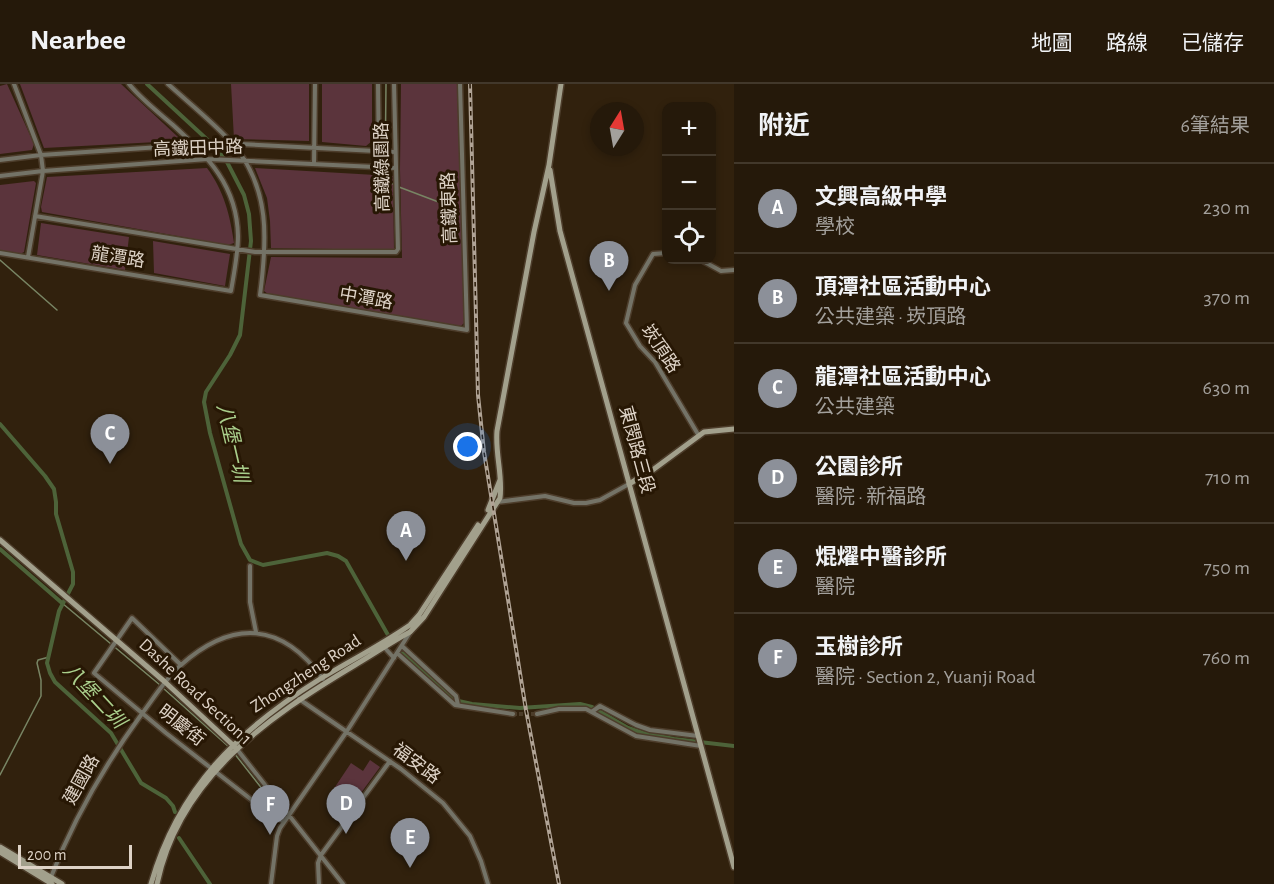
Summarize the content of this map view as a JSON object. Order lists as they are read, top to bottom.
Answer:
{
  "streets": {
    "street": [
      "高鐵田中路",
      "高鐵綠園路",
      "高鐵東路",
      "龍潭路",
      "中潭路",
      "崁頂路",
      "東閔路三段",
      "Zhongzheng Road",
      "Dashe Road Section 1",
      "明慶街",
      "福安路",
      "建國路"
    ]
  },
  "crossings": [
    ["高鐵田中路", "高鐵綠園路"],
    ["高鐵綠園路", "中潭路"],
    ["高鐵東路", "中潭路"],
    ["Zhongzheng Road", "Dashe Road Section 1"],
    ["Zhongzheng Road", "明慶街"],
    ["Zhongzheng Road", "福安路"],
    ["Dashe Road Section 1", "明慶街"],
    ["Dashe Road Section 1", "建國路"],
    ["明慶街", "建國路"]
  ],
  "water": ["八堡一圳", "八堡二圳"],
  "scale_bar": "200 m",
  "north": "top",
  "page": {
    "header": "Nearbee",
    "nav": ["地圖", "路線", "已儲存"],
    "heading": ["附近", "6筆結果"],
    "map_buttons": ["+", "−"],
    "list": [
      {
        "mark": "A",
        "name": "文興高級中學",
        "note": "學校",
        "value": "230 m"
      },
      {
        "mark": "B",
        "name": "頂潭社區活動中心",
        "note": "公共建築 · 崁頂路",
        "value": "370 m"
      },
      {
        "mark": "C",
        "name": "龍潭社區活動中心",
        "note": "公共建築",
        "value": "630 m"
      },
      {
        "mark": "D",
        "name": "公園診所",
        "note": "醫院 · 新福路",
        "value": "710 m"
      },
      {
        "mark": "E",
        "name": "焜燿中醫診所",
        "note": "醫院",
        "value": "750 m"
      },
      {
        "mark": "F",
        "name": "玉樹診所",
        "note": "醫院 · Section 2, Yuanji Road",
        "value": "760 m"
      }
    ],
    "pins": [
      "B",
      "C",
      "A",
      "D",
      "F",
      "E"
    ],
    "scale": "200 m"
  }
}
